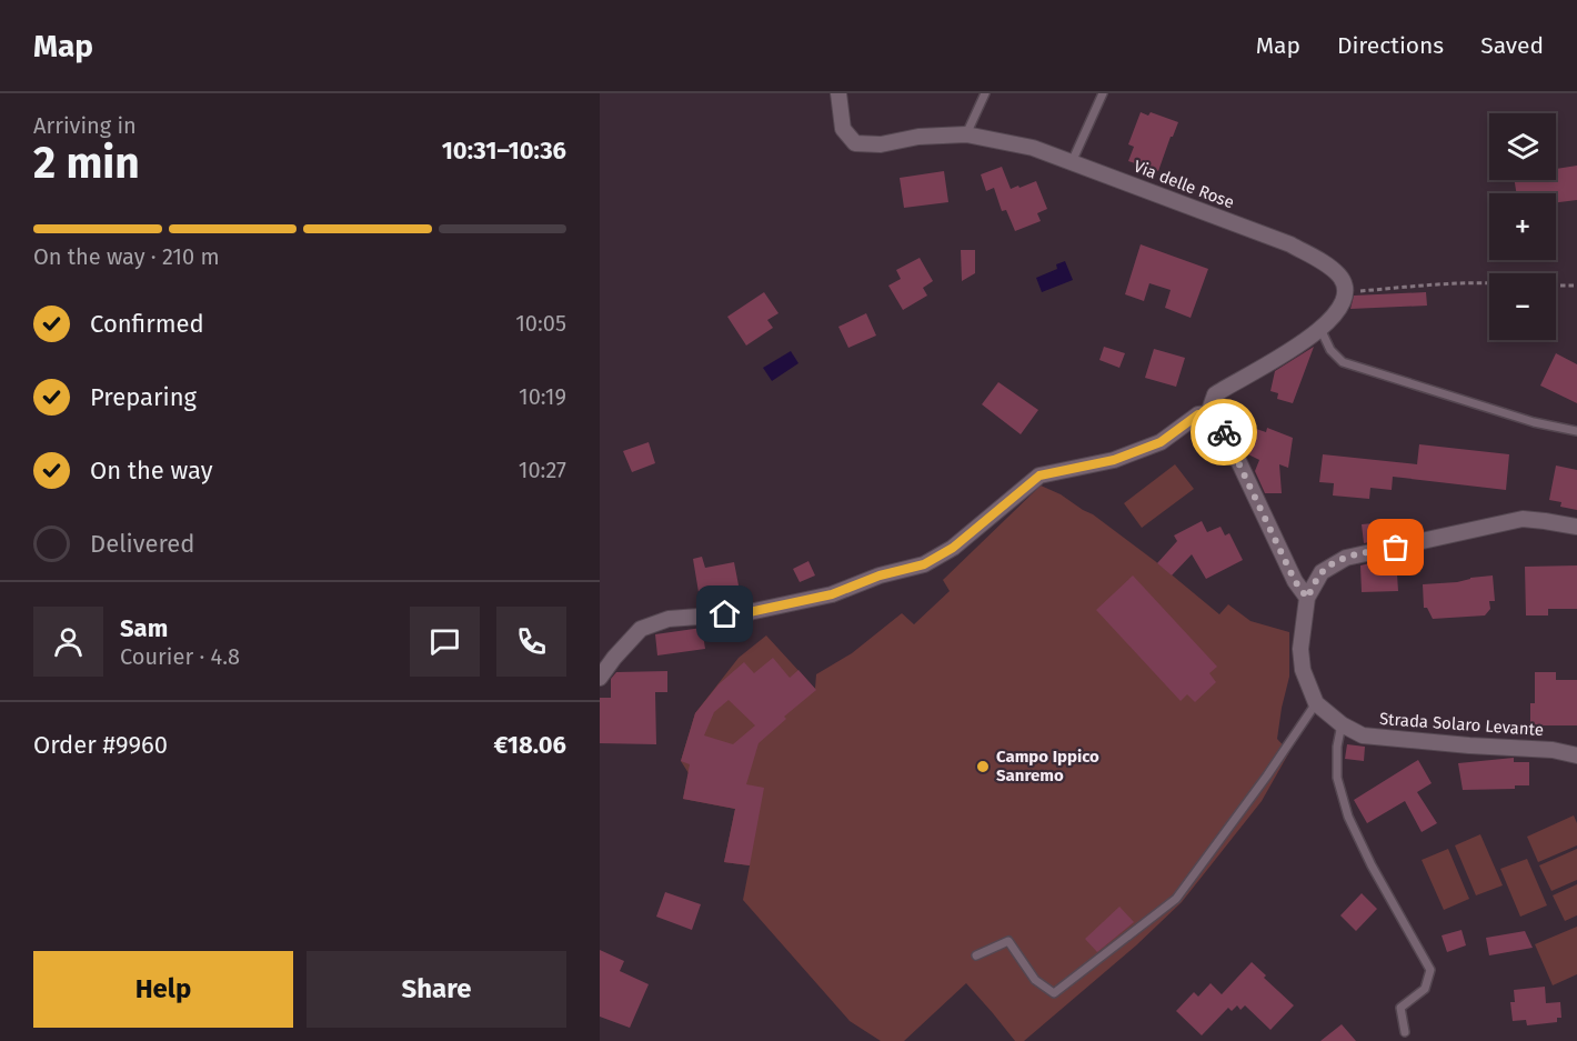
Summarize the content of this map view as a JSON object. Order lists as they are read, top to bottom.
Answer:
{
  "streets": {
    "street": ["Via delle Rose", "Strada Solaro Levante"]
  },
  "places": ["Campo Ippico Sanremo"],
  "page": {
    "header": "Map",
    "nav": ["Map", "Directions", "Saved"],
    "heading": ["2 min", "Arriving in", "10:31–10:36"],
    "panel": [
      "Sam",
      "Courier · 4.8",
      "Order #9960",
      "€18.06"
    ],
    "map_buttons": ["+", "−"],
    "bar": "On the way · 210 m",
    "list": [
      ["Confirmed", "10:05"],
      ["Preparing", "10:19"],
      ["On the way", "10:27"],
      "Delivered"
    ],
    "buttons": ["Help", "Share"]
  }
}
